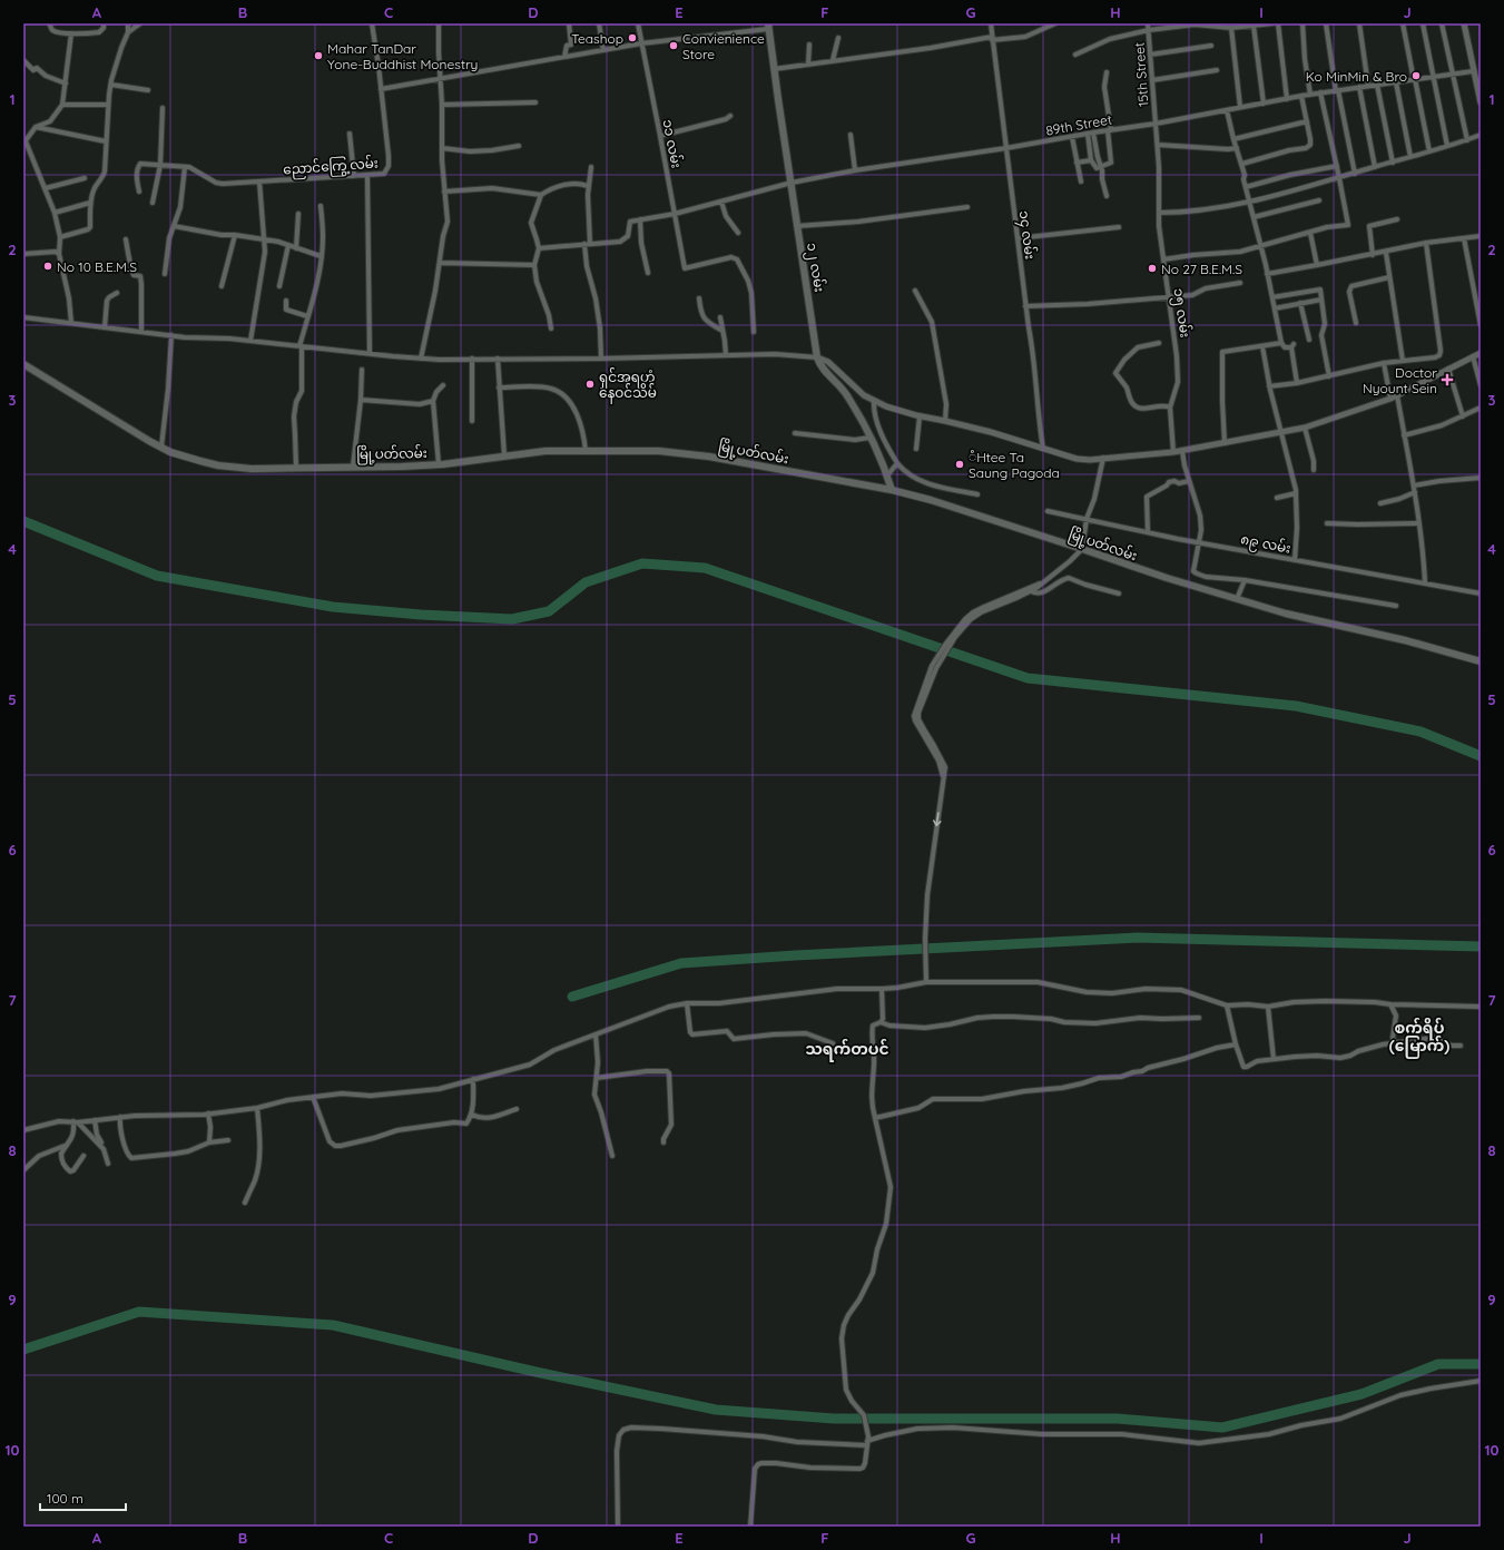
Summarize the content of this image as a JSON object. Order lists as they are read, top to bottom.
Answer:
{
  "streets": {
    "main road": ["၁၂ လမ်း", "မြို့ပတ်လမ်း"],
    "street": [
      "15th Street",
      "89th Street",
      "၁၁ လမ်း",
      "ညောင်ကြွေ့လမ်း",
      "၁၄ လမ်း",
      "၁၅ လမ်း",
      "၈၉ လမ်း"
    ]
  },
  "crossings": [
    ["15th Street", "89th Street"],
    ["15th Street", "၁၅ လမ်း"],
    ["89th Street", "၁၁ လမ်း"],
    ["89th Street", "၁၄ လမ်း"],
    ["89th Street", "၁၂ လမ်း"],
    ["89th Street", "၁၅ လမ်း"],
    ["၁၂ လမ်း", "မြို့ပတ်လမ်း"]
  ],
  "districts": ["စက်ရိပ် (မြောက်)", "သရက်တပင်"],
  "places": {
    "other": [
      "Teashop",
      "Convienience Store",
      "Mahar TanDar Yone-Buddhist Monestry",
      "Ko MinMin & Bro",
      "No 10 B.E.M.S",
      "No 27 B.E.M.S",
      "ရှင်အရဟံ နေဝင်သိမ်",
      "ံHtee Ta Saung Pagoda"
    ],
    "health": ["Doctor Nyount Sein"]
  },
  "scale_bar": "100 m",
  "grid": {
    "columns": [
      "A",
      "B",
      "C",
      "D",
      "E",
      "F",
      "G",
      "H",
      "I",
      "J"
    ],
    "rows": [
      "1",
      "2",
      "3",
      "4",
      "5",
      "6",
      "7",
      "8",
      "9",
      "10"
    ]
  }
}
